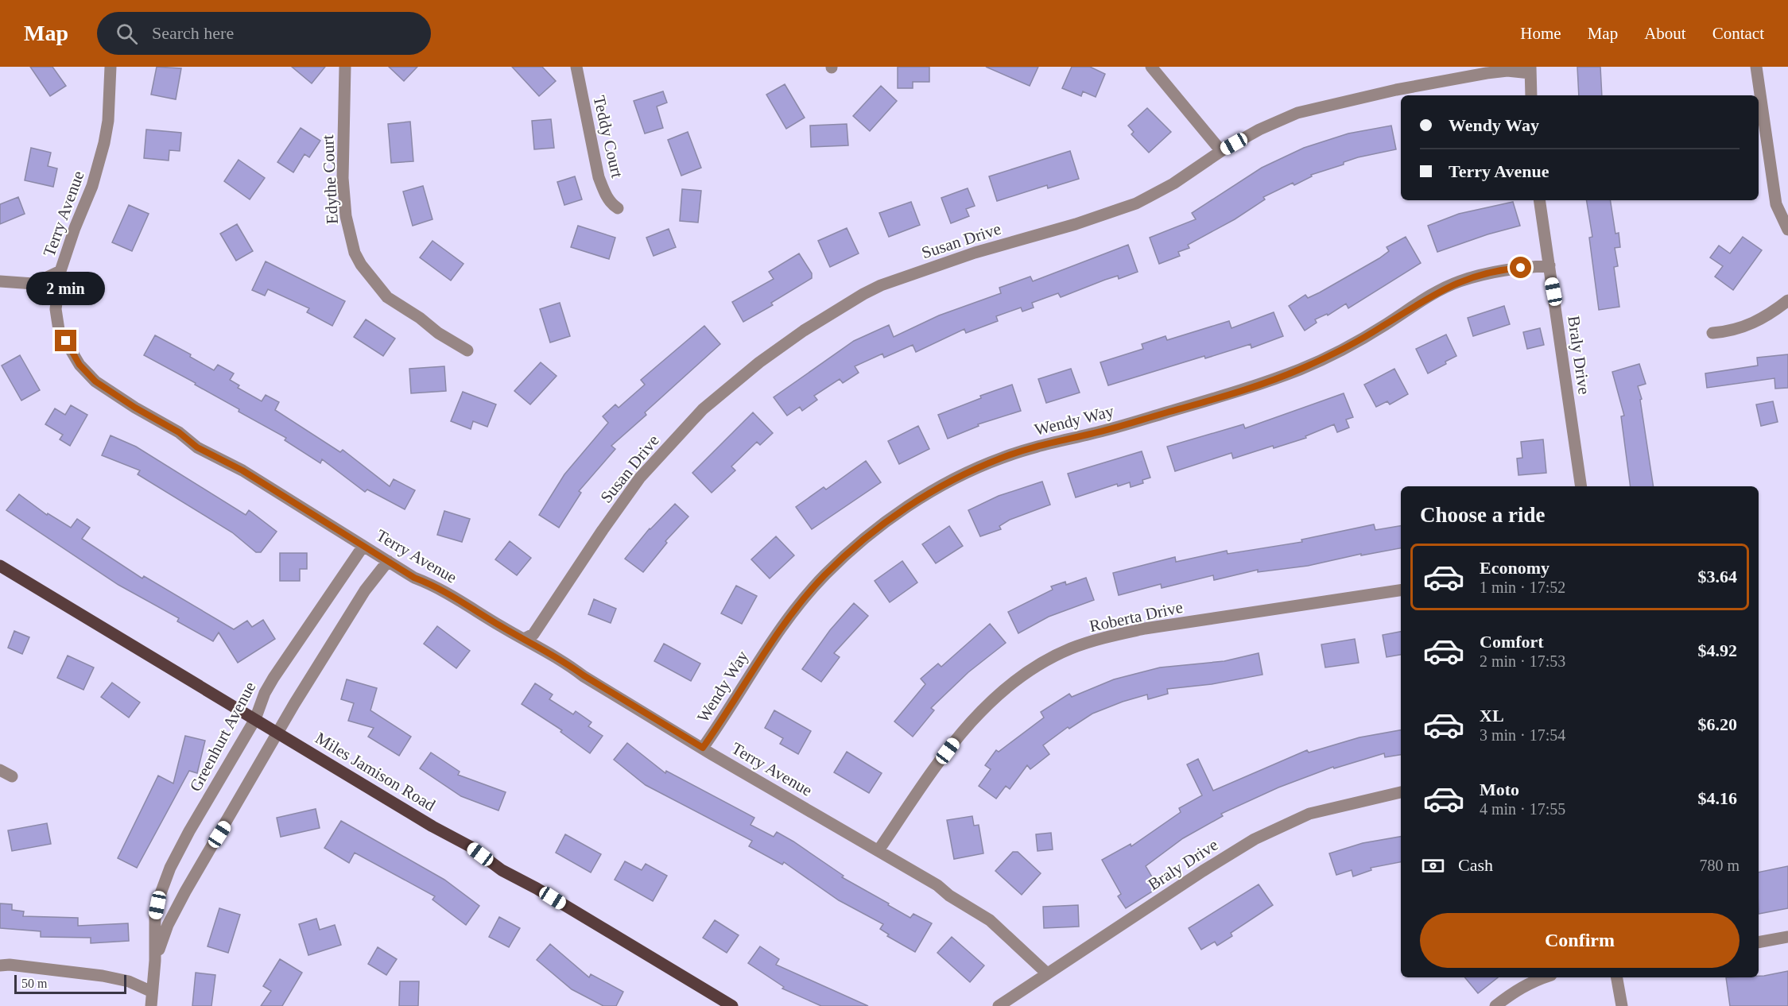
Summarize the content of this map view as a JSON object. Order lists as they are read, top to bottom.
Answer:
{
  "streets": {
    "main road": ["Miles Jamison Road"],
    "street": [
      "Teddy Court",
      "Edythe Court",
      "Terry Avenue",
      "Susan Drive",
      "Braly Drive",
      "Wendy Way",
      "Roberta Drive",
      "Greenhurt Avenue"
    ]
  },
  "crossings": [
    ["Terry Avenue", "Susan Drive"],
    ["Terry Avenue", "Braly Drive"],
    ["Terry Avenue", "Wendy Way"],
    ["Terry Avenue", "Roberta Drive"],
    ["Terry Avenue", "Greenhurt Avenue"],
    ["Braly Drive", "Wendy Way"],
    ["Greenhurt Avenue", "Miles Jamison Road"]
  ],
  "scale_bar": "50 m",
  "page": {
    "header": "Map",
    "search": "Search here",
    "nav": [
      "Home",
      "Map",
      "About",
      "Contact"
    ],
    "banner": ["Wendy Way", "Terry Avenue"],
    "bubble": "2 min",
    "heading": "Choose a ride",
    "list": [
      {
        "name": "Economy",
        "note": "1 min · 17:52",
        "value": "$3.64"
      },
      {
        "name": "Comfort",
        "note": "2 min · 17:53",
        "value": "$4.92"
      },
      {
        "name": "XL",
        "note": "3 min · 17:54",
        "value": "$6.20"
      },
      {
        "name": "Moto",
        "note": "4 min · 17:55",
        "value": "$4.16"
      }
    ],
    "pay": ["Cash", "780 m"],
    "buttons": "Confirm",
    "scale": "50 m"
  }
}
